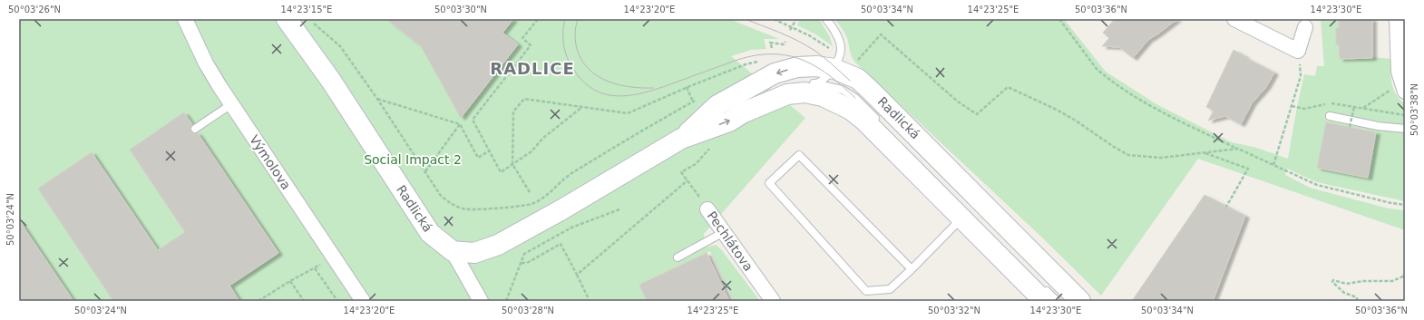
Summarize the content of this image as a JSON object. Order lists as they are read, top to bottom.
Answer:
{
  "streets": {
    "main road": ["Radlická"],
    "street": ["Výmolova", "Pechlátova"]
  },
  "districts": ["RADLICE"],
  "parks": ["Social Impact 2"],
  "coordinates": [
    "50°03'26\"N",
    "14°23'15\"E",
    "50°03'30\"N",
    "14°23'20\"E",
    "50°03'34\"N",
    "14°23'25\"E",
    "50°03'36\"N",
    "14°23'30\"E",
    "50°03'38\"N",
    "50°03'24\"N",
    "50°03'28\"N",
    "50°03'32\"N"
  ]
}
